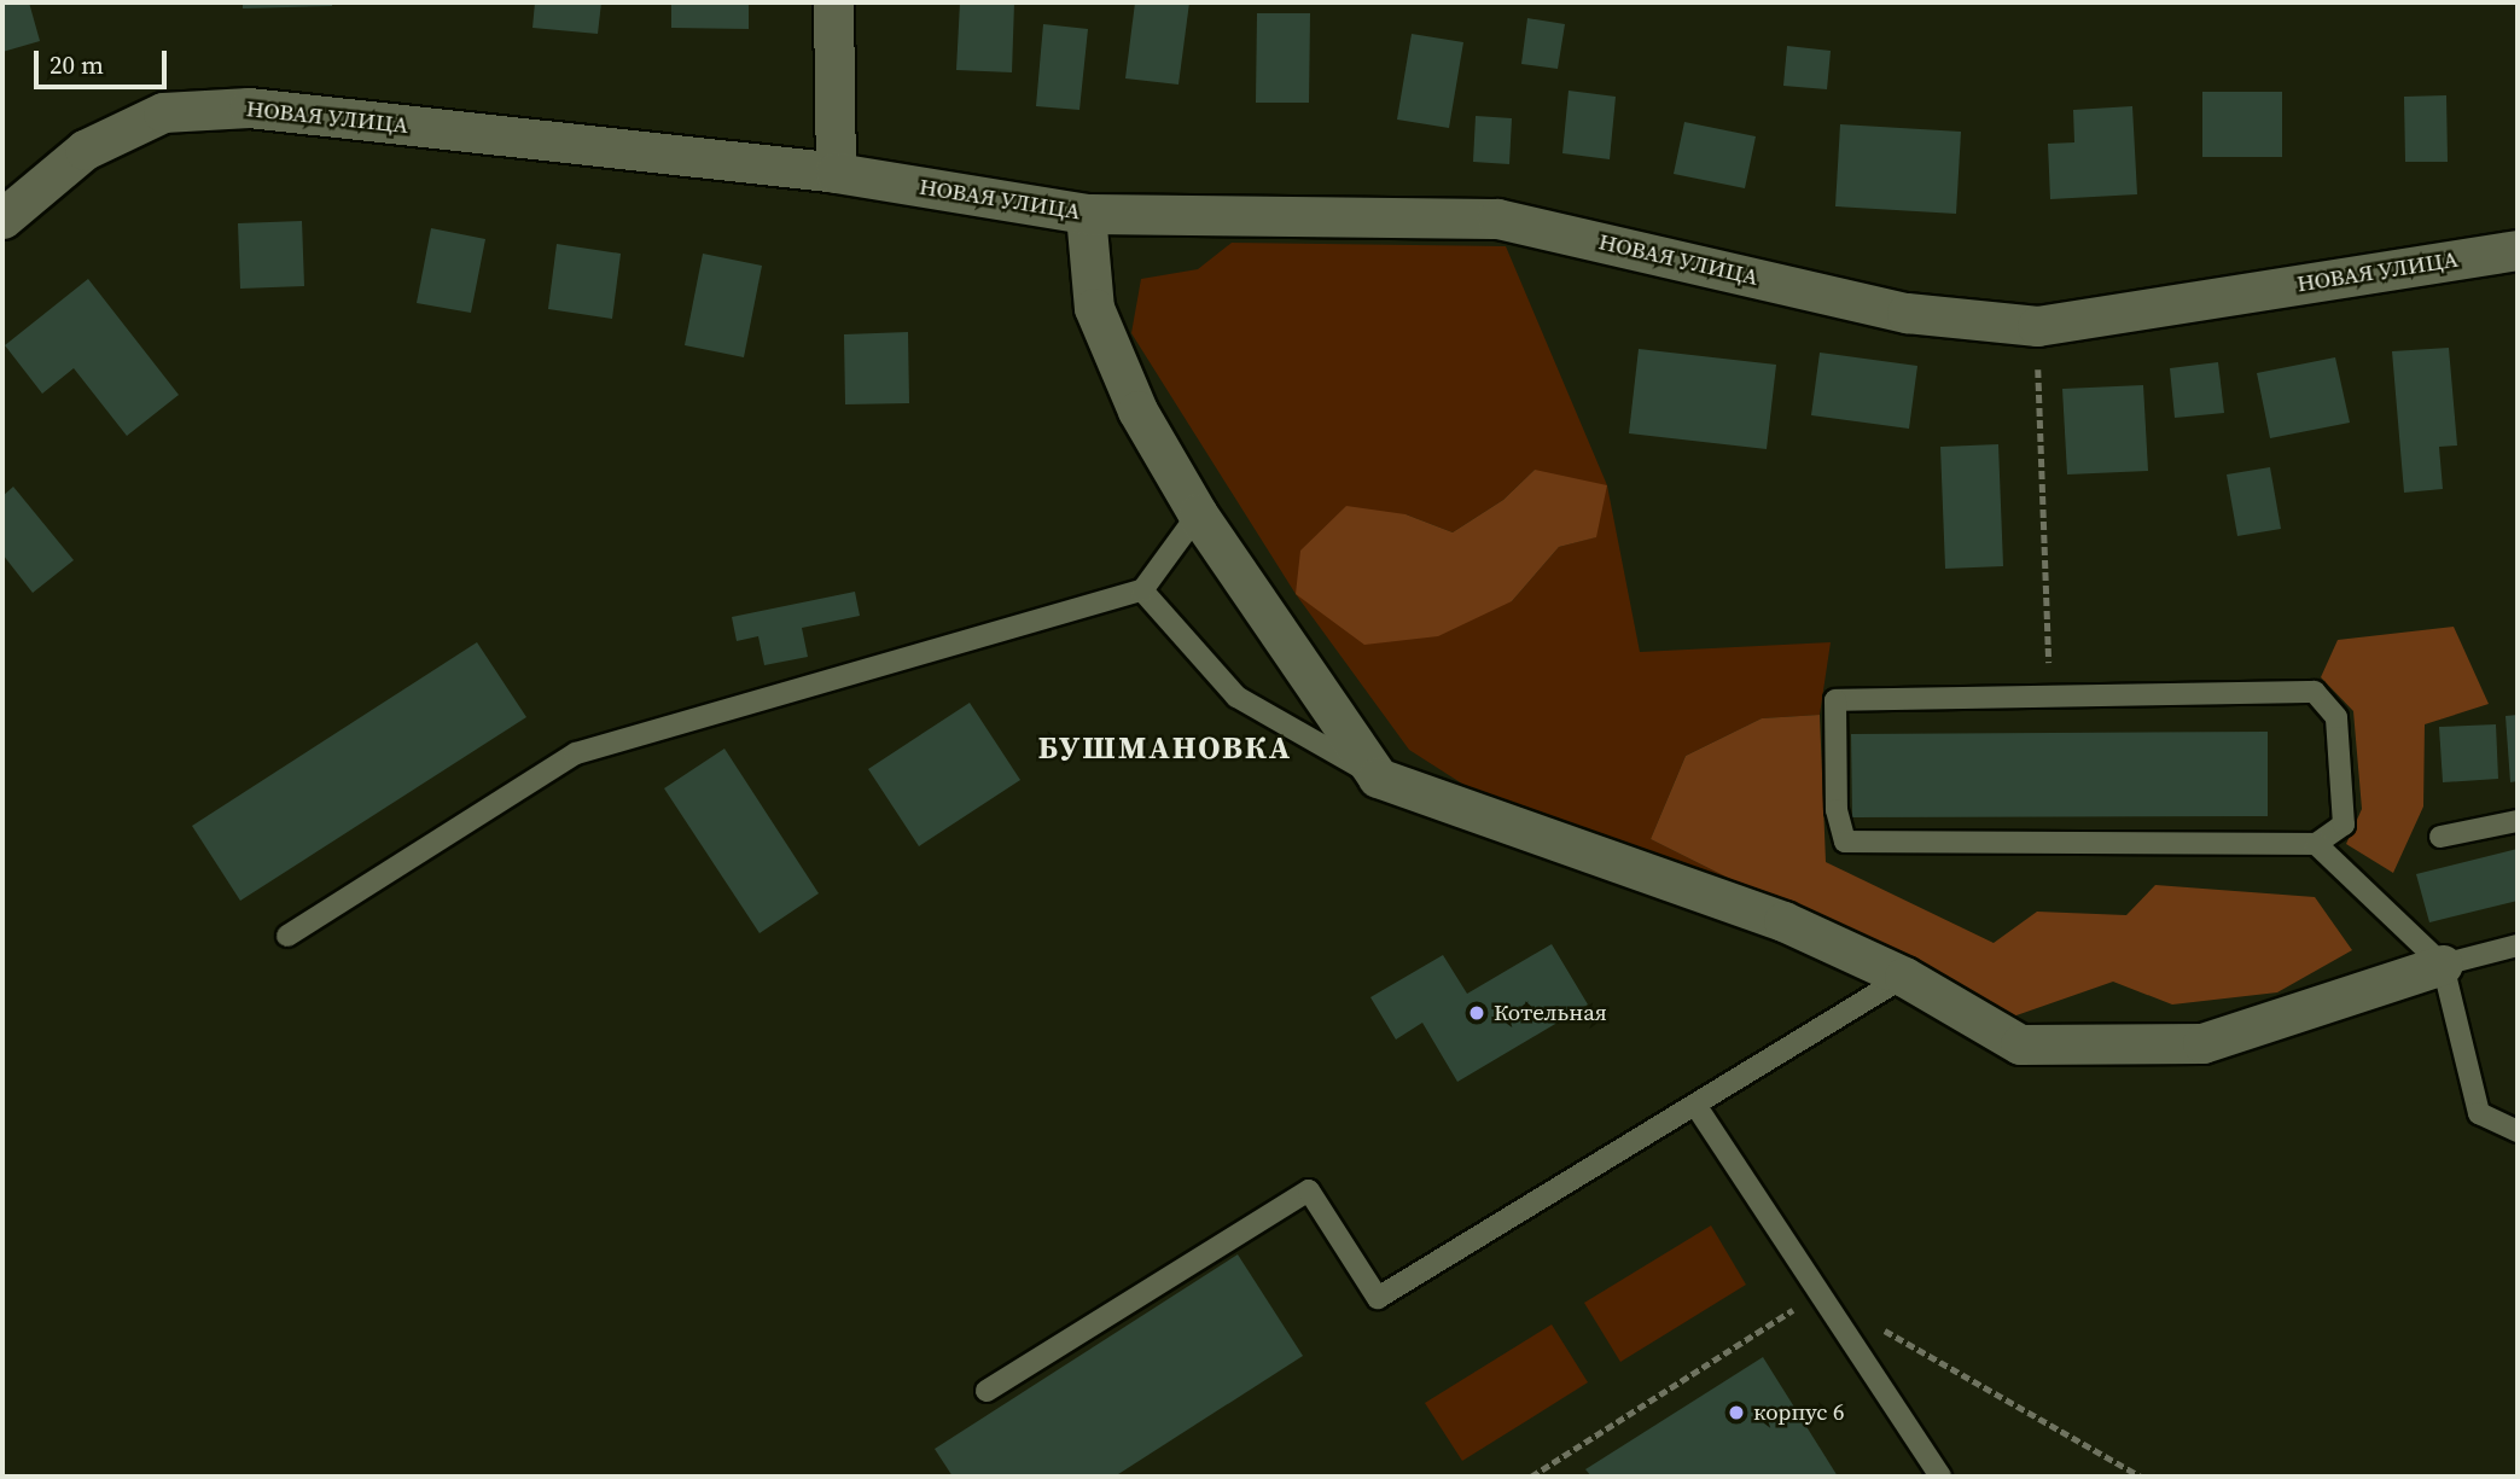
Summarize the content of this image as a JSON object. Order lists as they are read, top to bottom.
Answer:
{
  "streets": {
    "street": ["НОВАЯ УЛИЦА"]
  },
  "districts": ["БУШМАНОВКА"],
  "places": ["Котельная", "корпус 6"],
  "scale_bar": "20 m"
}
